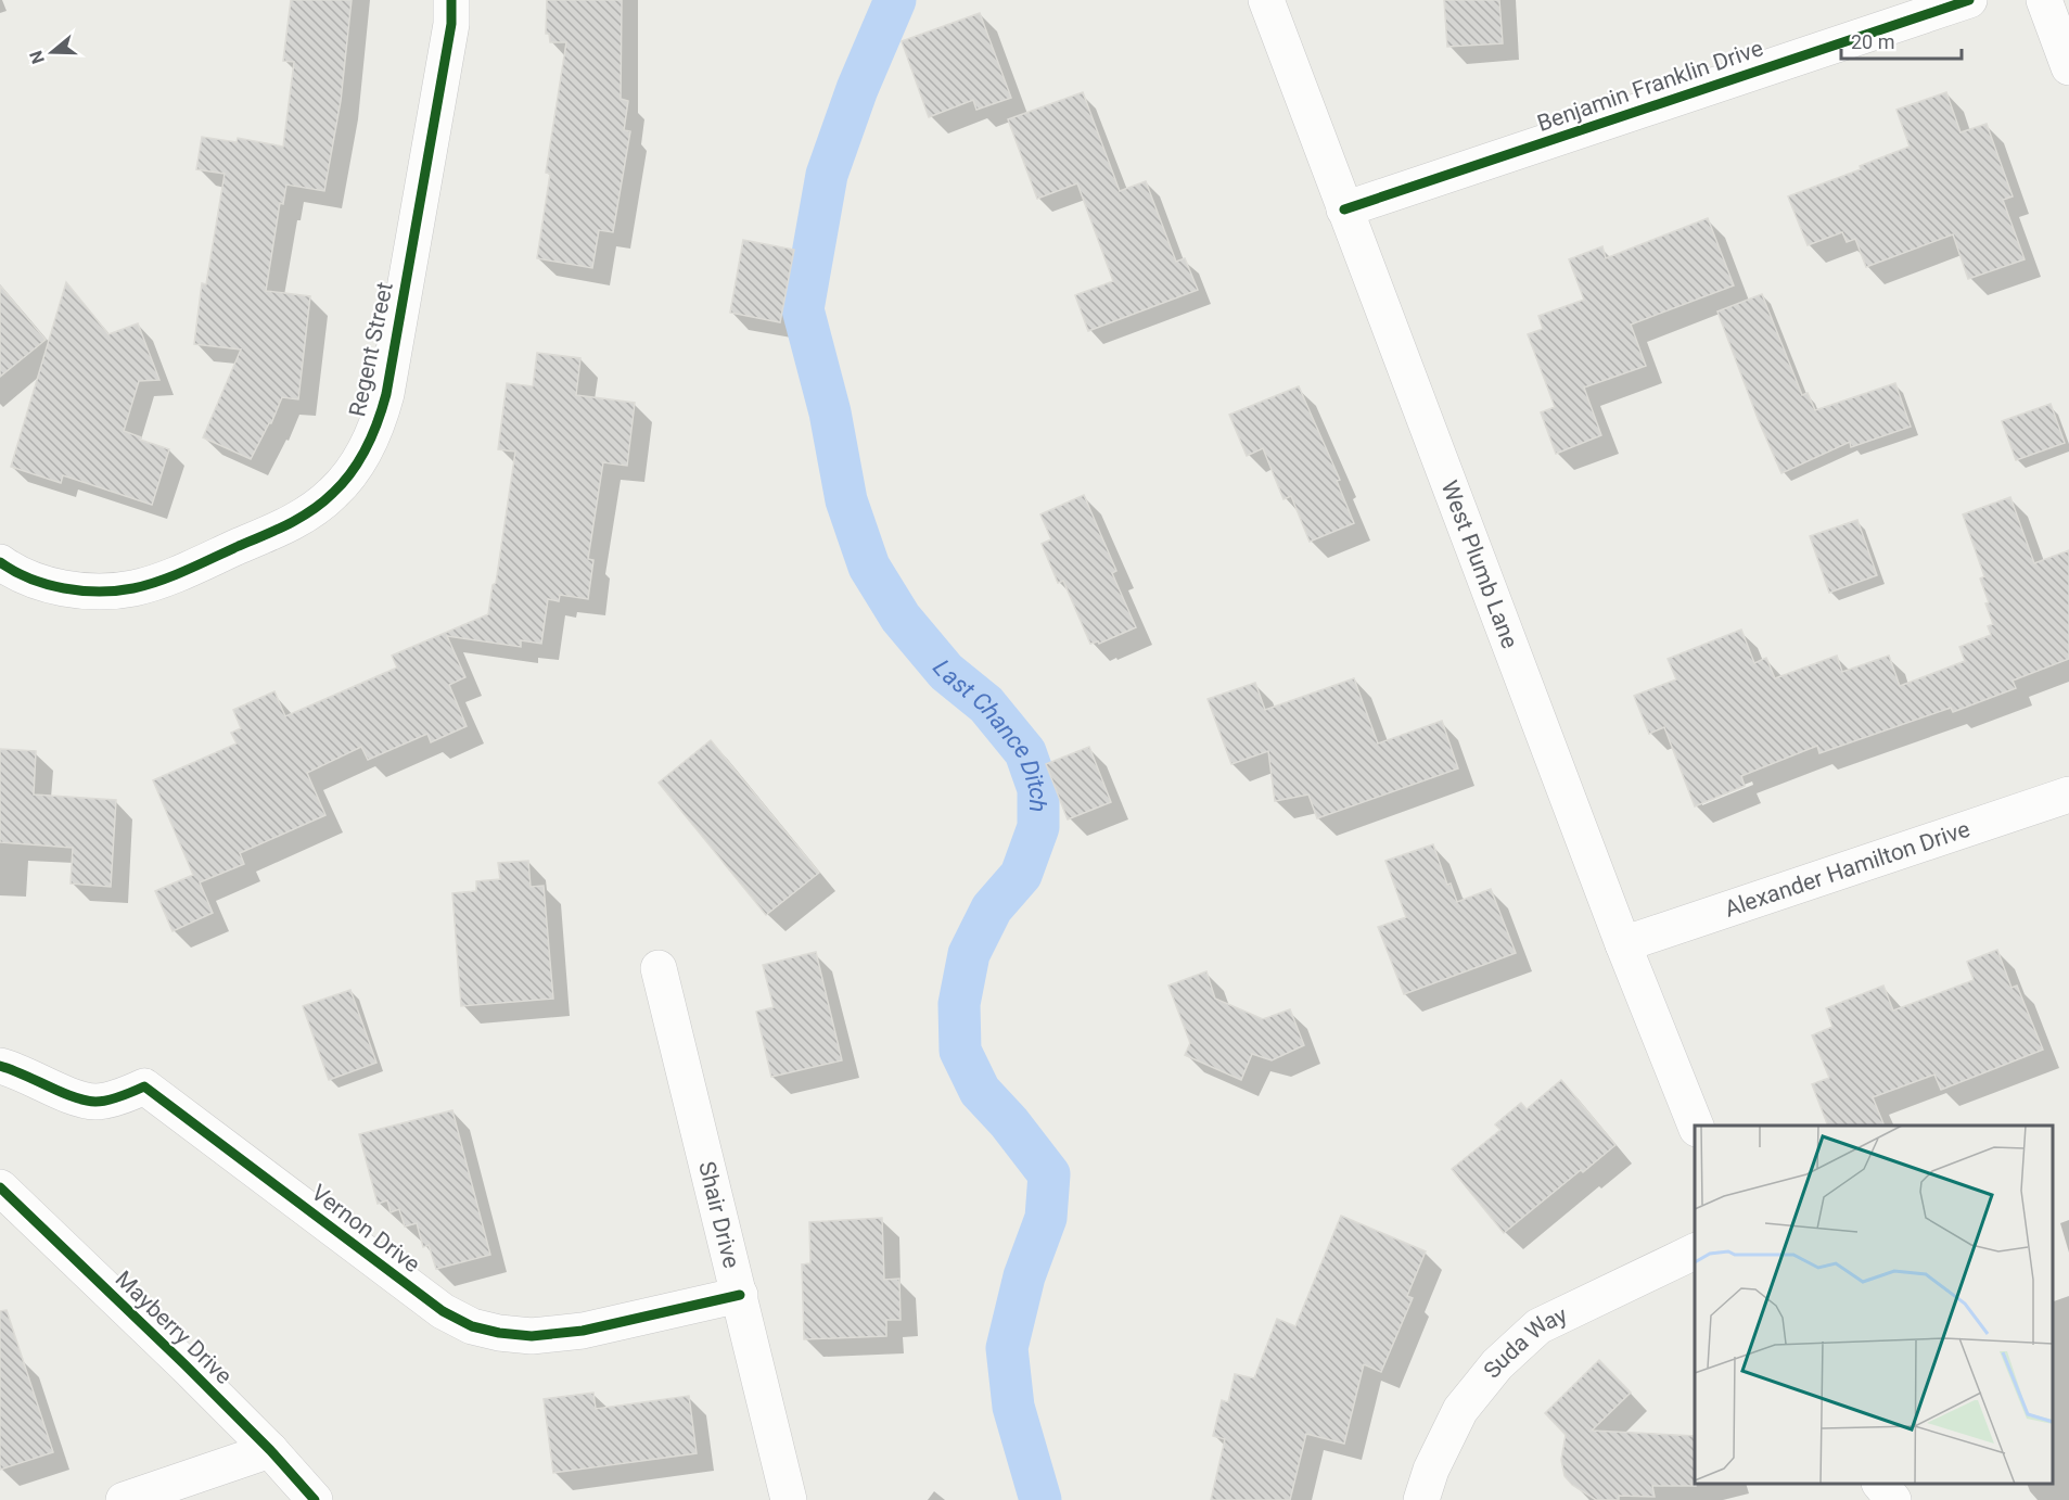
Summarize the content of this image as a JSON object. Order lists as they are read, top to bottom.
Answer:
{
  "streets": {
    "street": [
      "Benjamin Franklin Drive",
      "Regent Street",
      "West Plumb Lane",
      "Alexander Hamilton Drive",
      "Shair Drive",
      "Vernon Drive",
      "Mayberry Drive",
      "Suda Way"
    ]
  },
  "crossings": [
    ["Benjamin Franklin Drive", "West Plumb Lane"],
    ["West Plumb Lane", "Alexander Hamilton Drive"],
    ["Shair Drive", "Vernon Drive"]
  ],
  "water": ["Last Chance Ditch"],
  "scale_bar": "20 m",
  "north": "left"
}
